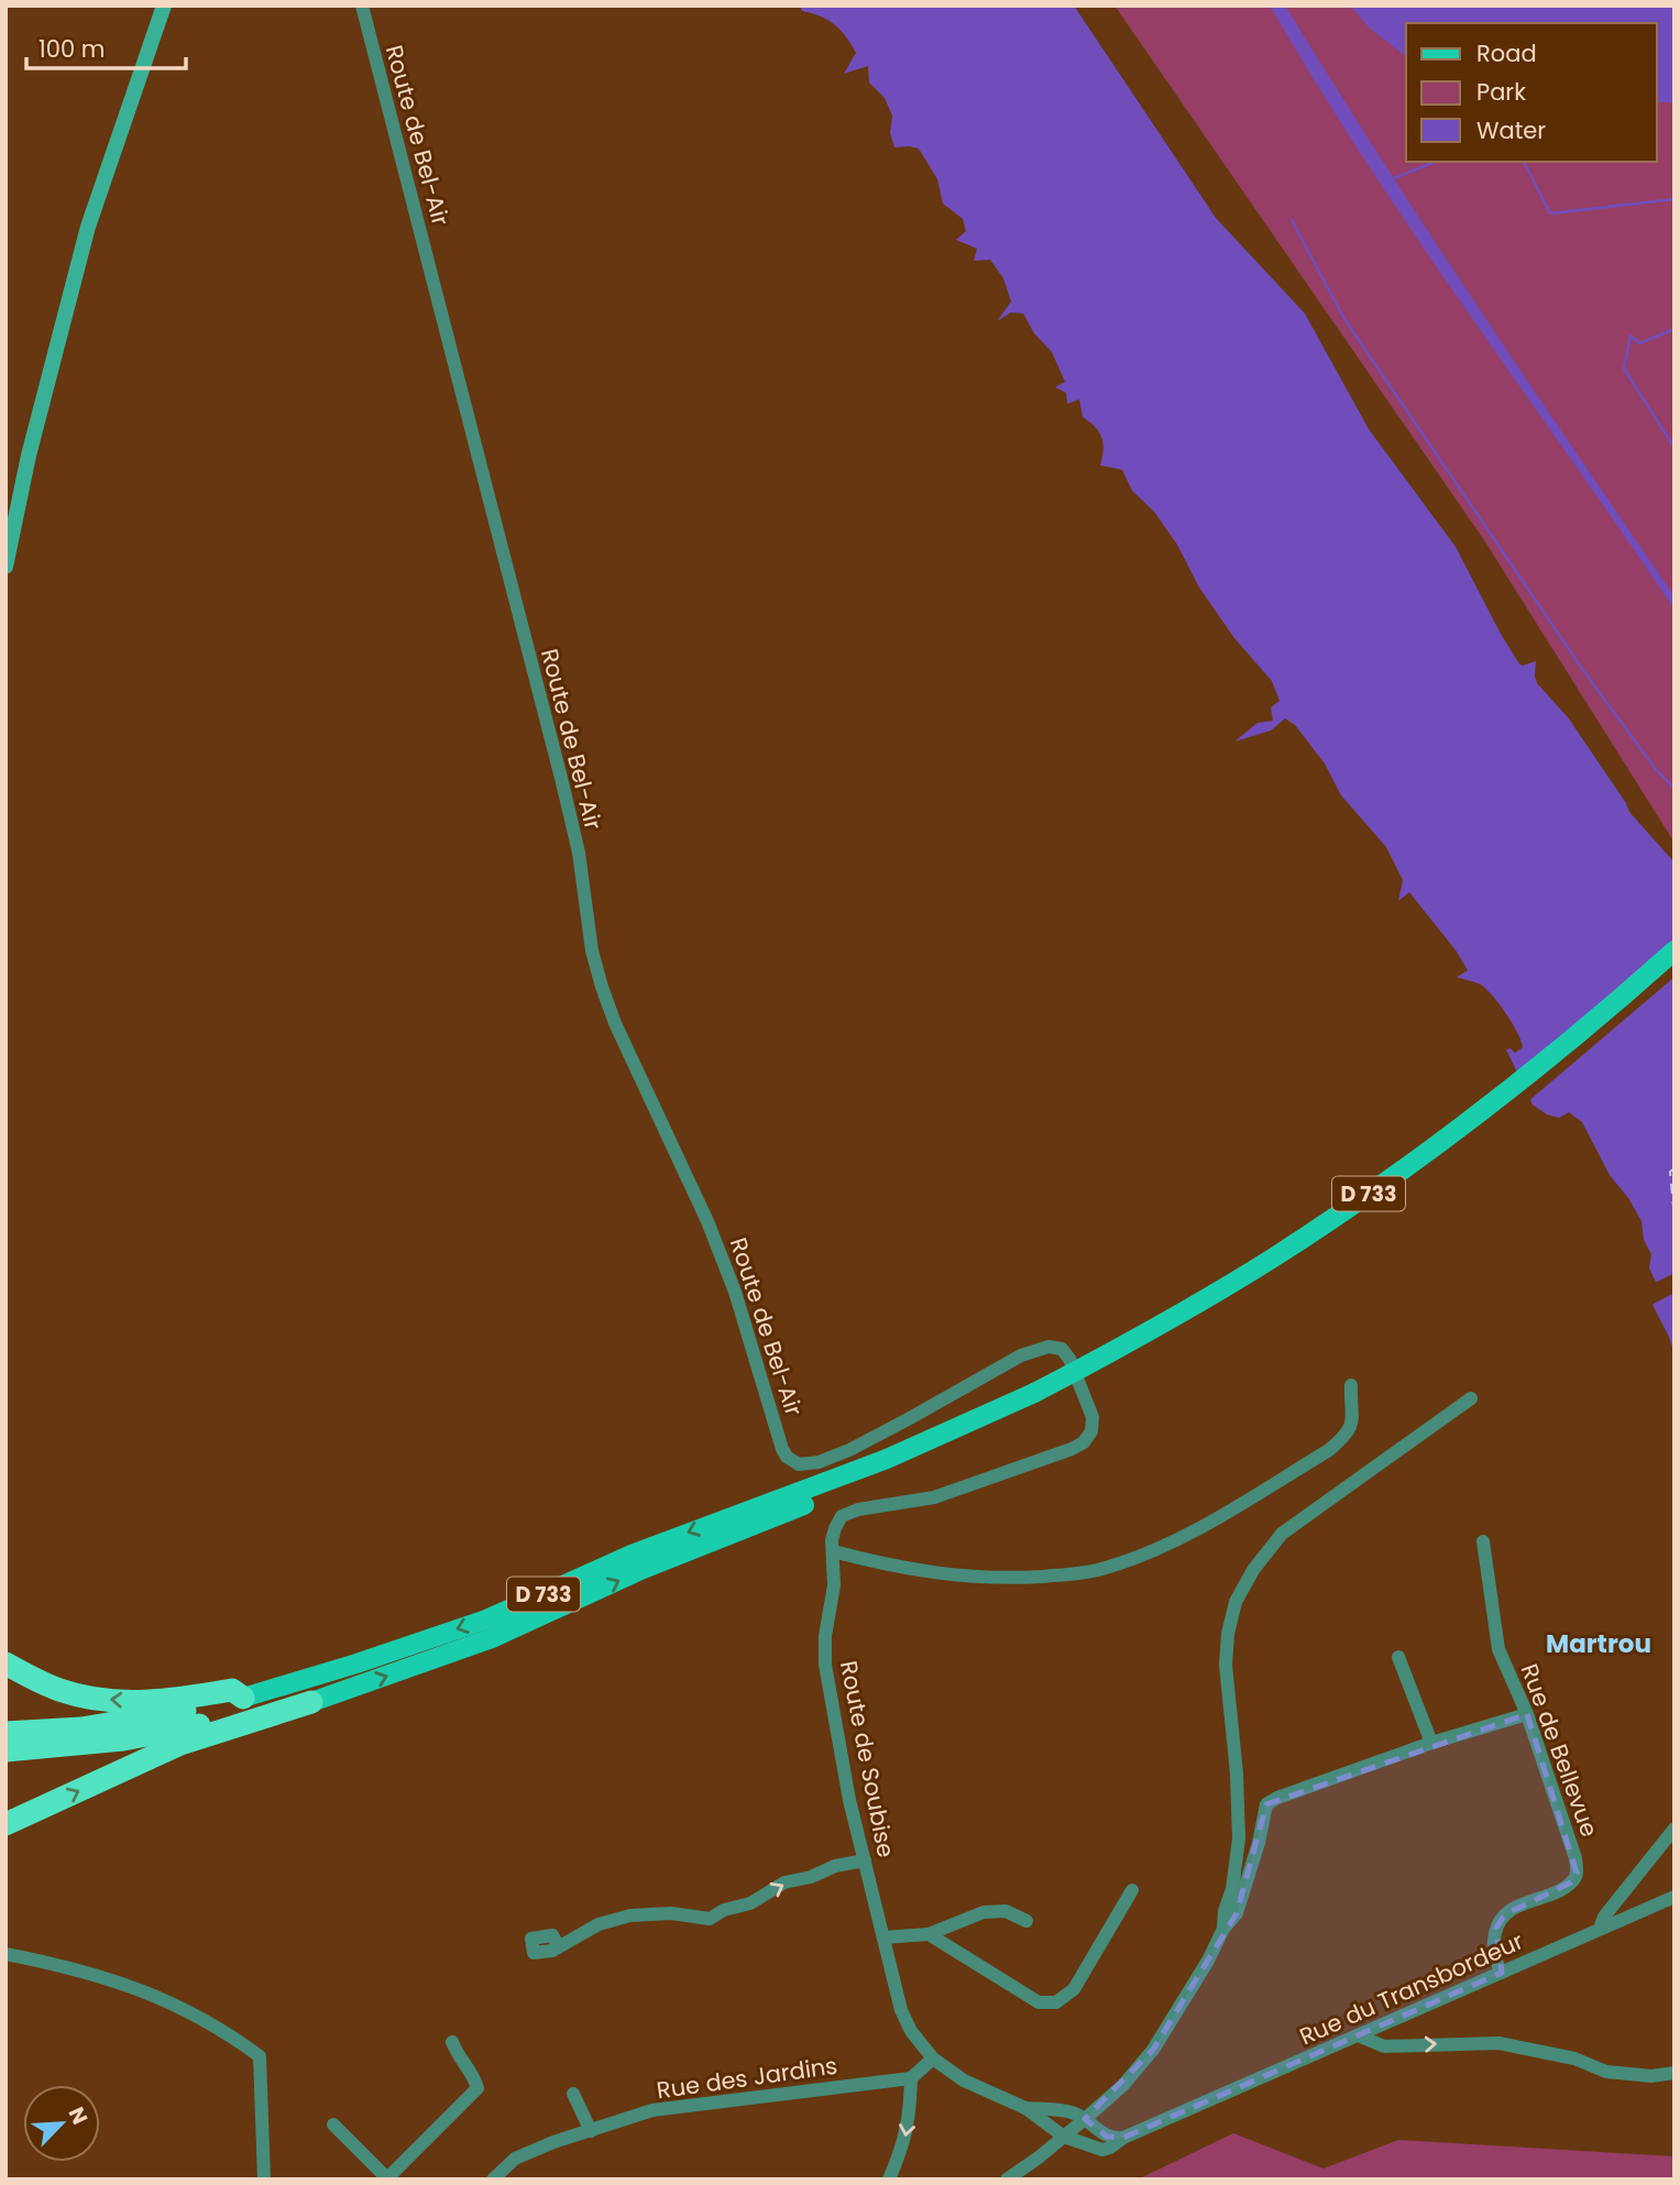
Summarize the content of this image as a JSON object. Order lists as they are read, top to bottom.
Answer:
{
  "streets": {
    "highway": ["D 733"],
    "street": [
      "Route de Bel-Air",
      "Rue de Bellevue",
      "Route de Soubise",
      "Rue du Transbordeur",
      "Rue des Jardins"
    ]
  },
  "crossings": [
    ["Route de Bel-Air", "Route de Soubise"],
    ["Rue de Bellevue", "Rue du Transbordeur"],
    ["Route de Soubise", "Rue du Transbordeur"]
  ],
  "districts": ["Martrou"],
  "legend": ["Road", "Park", "Water"],
  "scale_bar": "100 m",
  "north": "top right"
}
